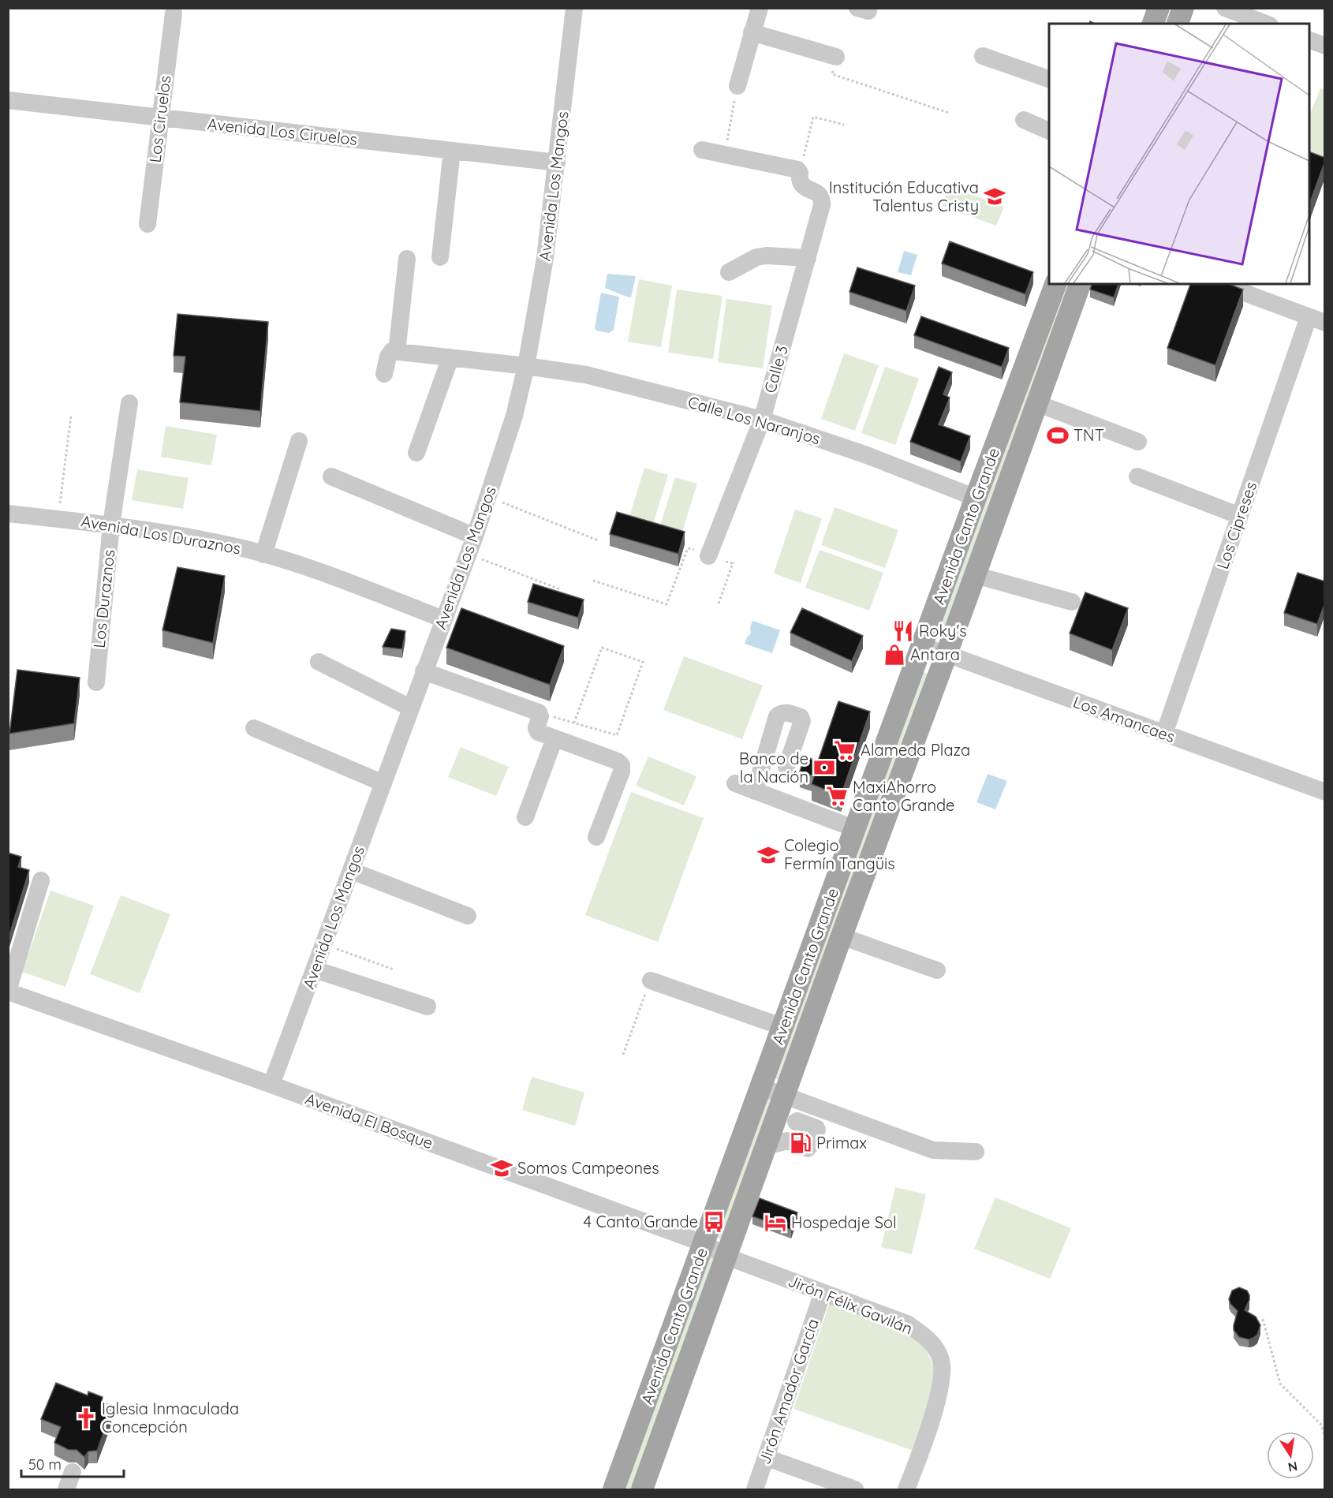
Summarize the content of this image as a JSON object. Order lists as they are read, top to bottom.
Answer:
{
  "streets": {
    "main road": ["Avenida Canto Grande"],
    "street": [
      "Los Ciruelos",
      "Avenida Los Ciruelos",
      "Avenida Los Mangos",
      "Calle 3",
      "Calle Los Naranjos",
      "Los Cipreses",
      "Avenida Los Duraznos",
      "Los Duraznos",
      "Los Amancaes",
      "Avenida El Bosque",
      "Jirón Félix Gavilán",
      "Jirón Amador García"
    ]
  },
  "crossings": [
    ["Los Ciruelos", "Avenida Los Ciruelos"],
    ["Avenida Los Ciruelos", "Avenida Los Mangos"],
    ["Avenida Los Mangos", "Calle Los Naranjos"],
    ["Avenida Los Mangos", "Avenida Los Duraznos"],
    ["Avenida Los Mangos", "Avenida El Bosque"],
    ["Calle 3", "Calle Los Naranjos"],
    ["Calle Los Naranjos", "Avenida Canto Grande"],
    ["Los Cipreses", "Los Amancaes"],
    ["Avenida Canto Grande", "Los Amancaes"],
    ["Avenida Canto Grande", "Avenida El Bosque"],
    ["Avenida Canto Grande", "Jirón Félix Gavilán"],
    ["Avenida Los Duraznos", "Los Duraznos"],
    ["Avenida El Bosque", "Jirón Félix Gavilán"],
    ["Jirón Félix Gavilán", "Jirón Amador García"]
  ],
  "places": {
    "school or university": ["Institución Educativa Talentus Cristy", "Colegio Fermín Tangüis", "Somos Campeones"],
    "sports": ["TNT"],
    "restaurant": ["Roky's"],
    "shop": ["Antara"],
    "supermarket": ["Alameda Plaza", "MaxiAhorro Canto Grande"],
    "bank": ["Banco de la Nación"],
    "fuel station": ["Primax"],
    "bus stop": ["4 Canto Grande"],
    "hotel": ["Hospedaje Sol"],
    "church": ["Iglesia Inmaculada Concepción"]
  },
  "scale_bar": "50 m",
  "north": "bottom"
}
